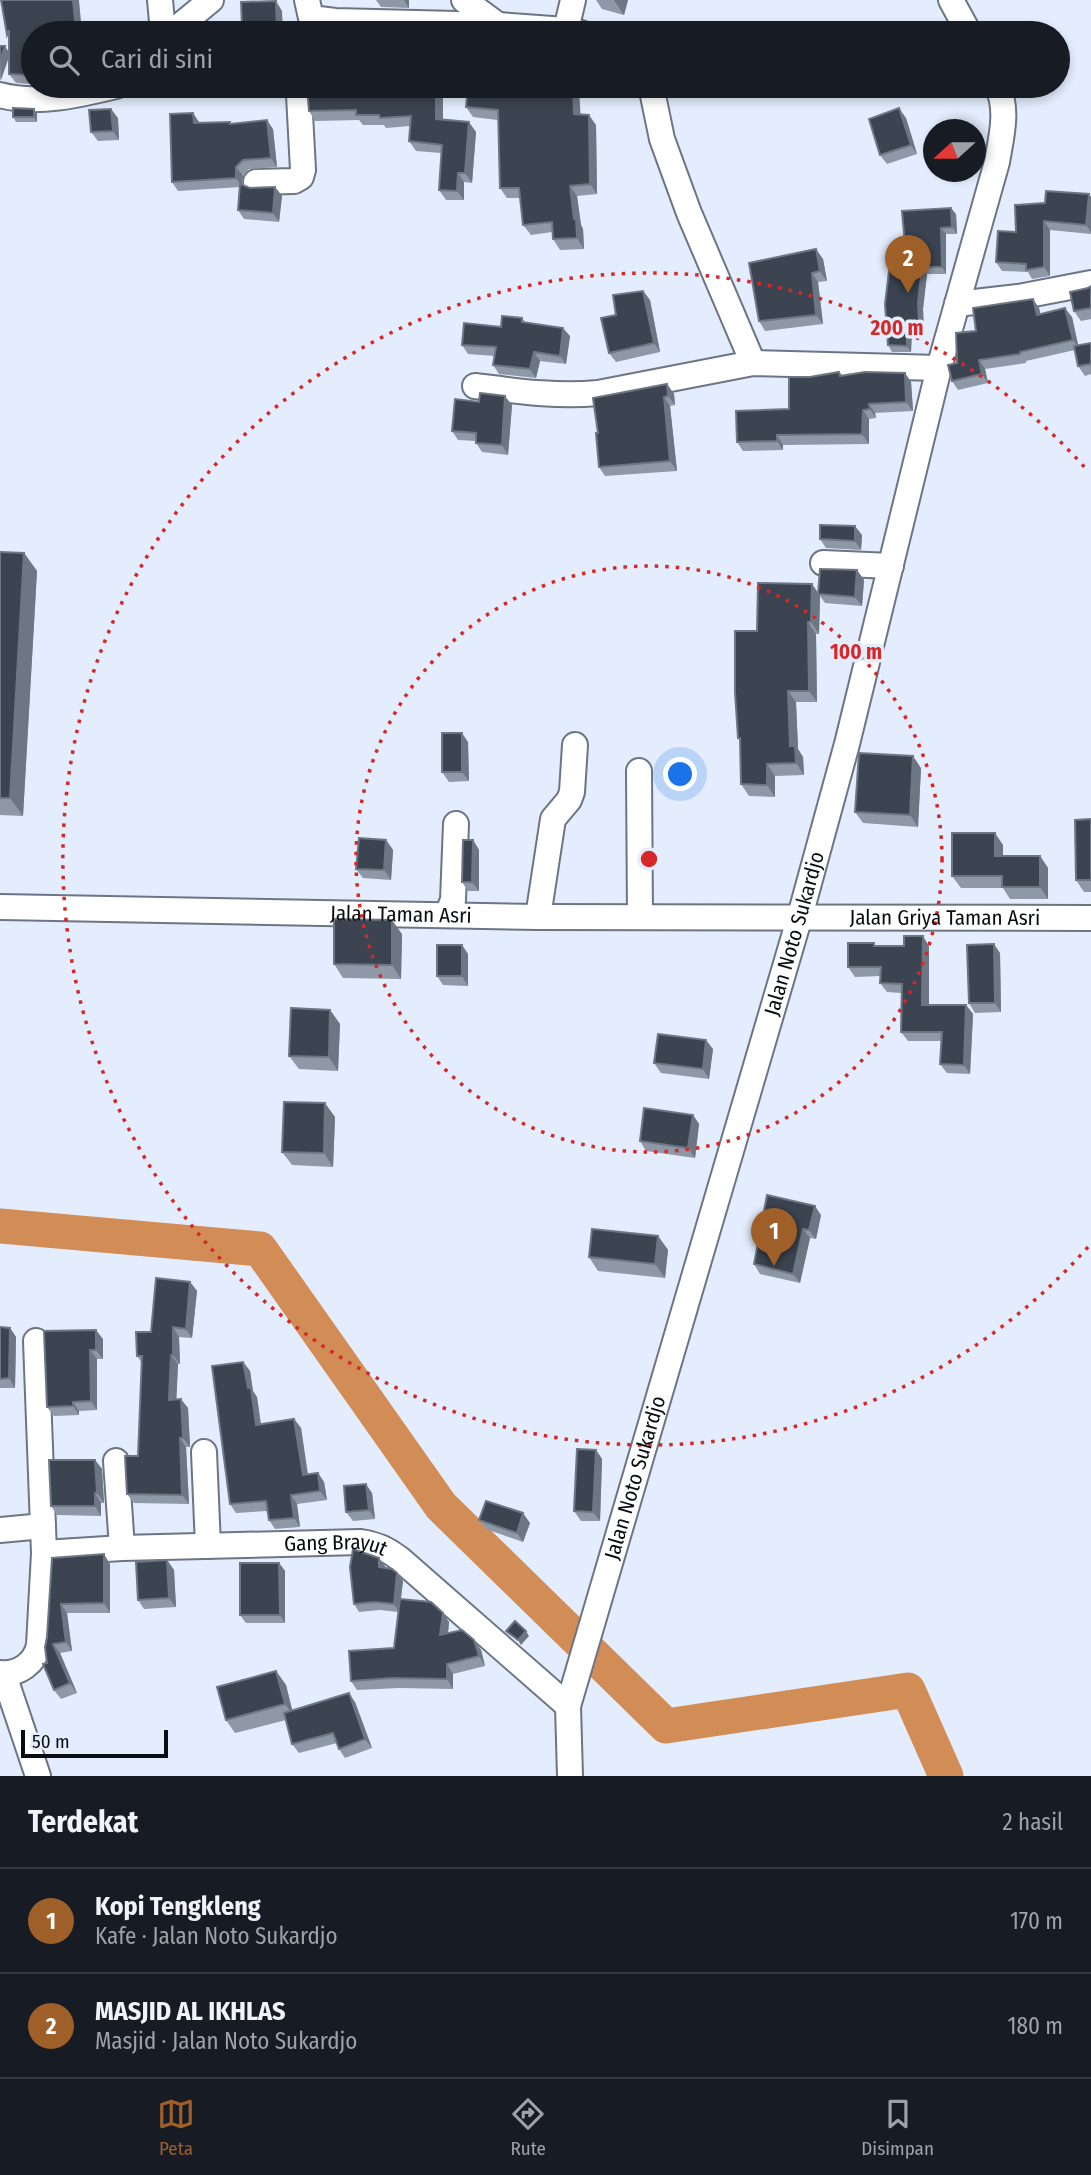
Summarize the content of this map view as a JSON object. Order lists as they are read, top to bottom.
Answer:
{
  "streets": {
    "street": [
      "Jalan Taman Asri",
      "Jalan Griya Taman Asri",
      "Jalan Noto Sukardjo",
      "Gang Brayut"
    ]
  },
  "crossings": [
    ["Jalan Taman Asri", "Jalan Griya Taman Asri"],
    ["Jalan Taman Asri", "Jalan Noto Sukardjo"],
    ["Jalan Griya Taman Asri", "Jalan Noto Sukardjo"],
    ["Jalan Noto Sukardjo", "Gang Brayut"]
  ],
  "scale_bar": "50 m",
  "north": "left",
  "page": {
    "search": "Cari di sini",
    "pins": ["2", "1"],
    "scale": "50 m",
    "heading": ["Terdekat", "2 hasil"],
    "list": [
      {
        "mark": "1",
        "name": "Kopi Tengkleng",
        "note": "Kafe · Jalan Noto Sukardjo",
        "value": "170 m"
      },
      {
        "mark": "2",
        "name": "MASJID AL IKHLAS",
        "note": "Masjid · Jalan Noto Sukardjo",
        "value": "180 m"
      }
    ],
    "nav": ["Peta", "Rute", "Disimpan"]
  },
  "rings": ["200 m", "100 m"]
}
